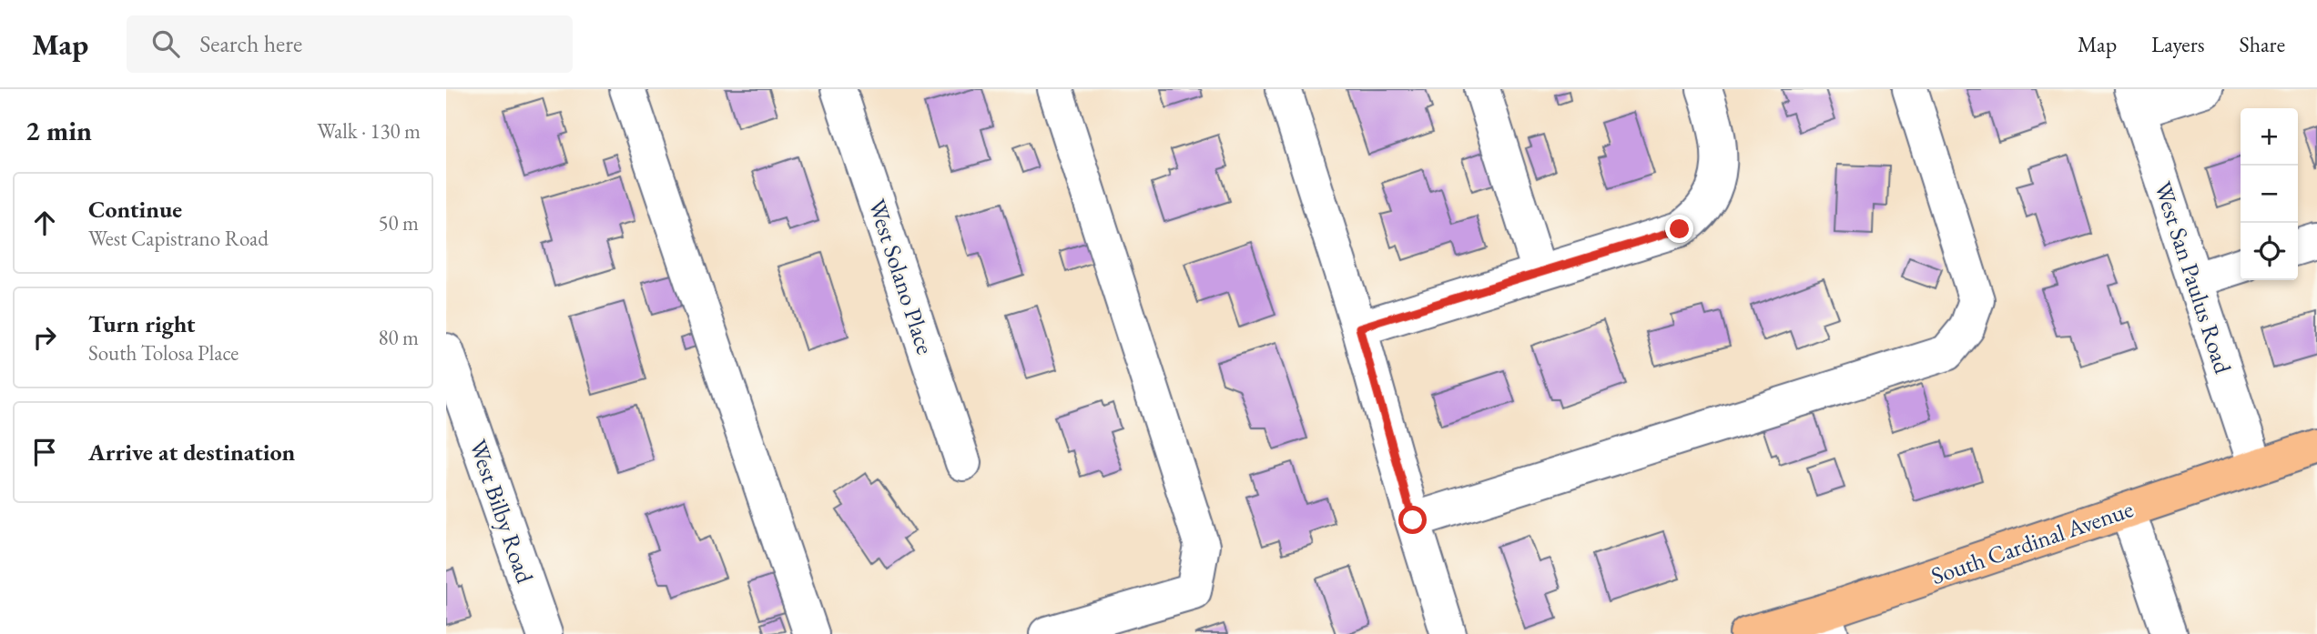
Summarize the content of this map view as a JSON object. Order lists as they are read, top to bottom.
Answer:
{
  "streets": {
    "main road": ["South Cardinal Avenue"],
    "street": ["West Solano Place", "West San Paulus Road", "West Bilby Road"]
  },
  "crossings": [
    ["West San Paulus Road", "South Cardinal Avenue"]
  ],
  "page": {
    "header": "Map",
    "search": "Search here",
    "nav": ["Map", "Layers", "Share"],
    "heading": ["2 min", "Walk · 130 m"],
    "map_buttons": ["+", "−"],
    "list": [
      ["Continue", "West Capistrano Road", "50 m"],
      ["Turn right", "South Tolosa Place", "80 m"],
      "Arrive at destination"
    ]
  }
}
